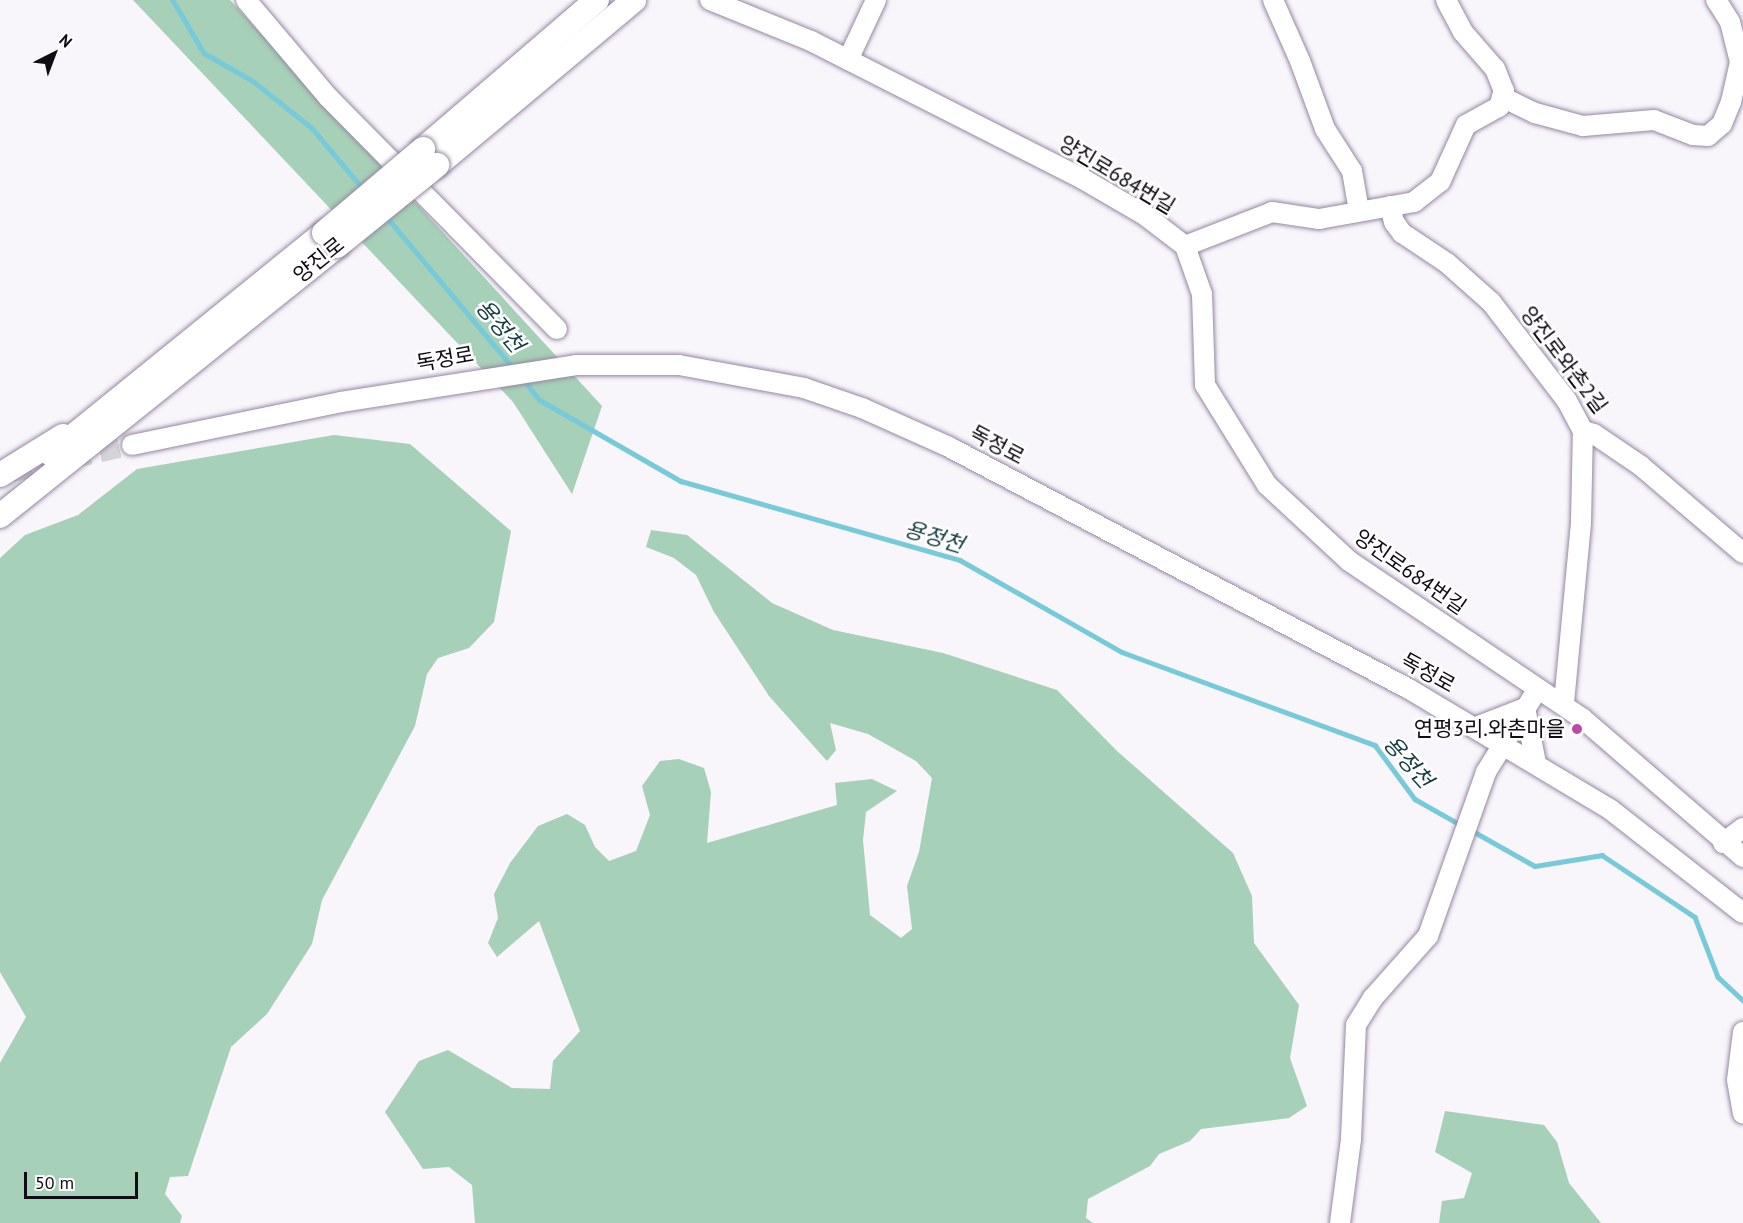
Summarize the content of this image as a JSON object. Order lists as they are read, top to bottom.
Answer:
{
  "streets": {
    "main road": ["양진로"],
    "street": ["양진로684번길", "독정로", "양진로와촌2길"]
  },
  "water": ["용정천"],
  "places": ["연평3리.와촌마을"],
  "scale_bar": "50 m",
  "north": "top right"
}
